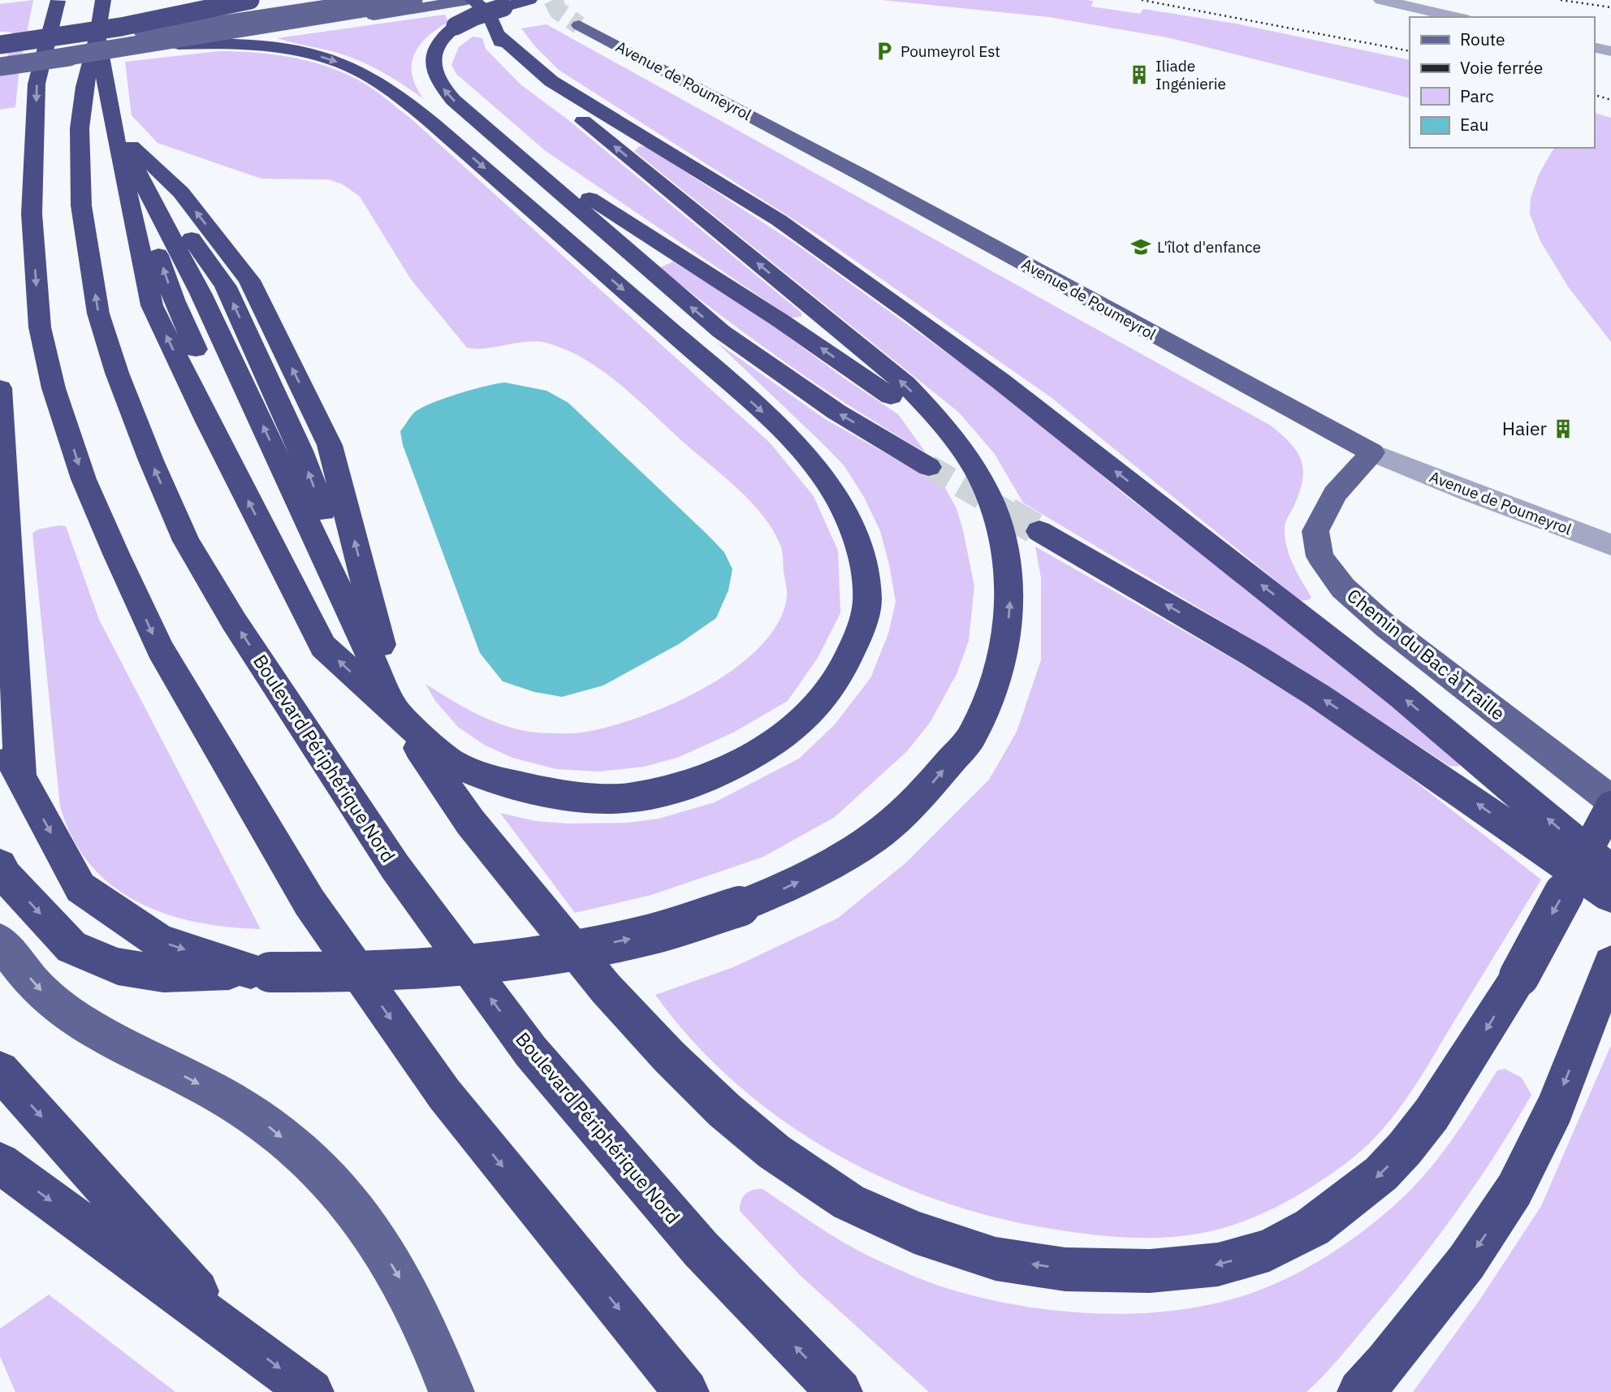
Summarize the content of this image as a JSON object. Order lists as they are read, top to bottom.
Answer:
{
  "streets": {
    "highway": ["Boulevard Périphérique Nord"],
    "main road": ["Avenue de Poumeyrol", "Chemin du Bac à Traille"]
  },
  "crossings": [
    ["Avenue de Poumeyrol", "Chemin du Bac à Traille"]
  ],
  "places": {
    "parking": ["Poumeyrol Est"],
    "building": ["Iliade Ingénierie", "Haier"],
    "school or university": ["L'îlot d'enfance"]
  },
  "legend": [
    "Route",
    "Voie ferrée",
    "Parc",
    "Eau"
  ]
}
